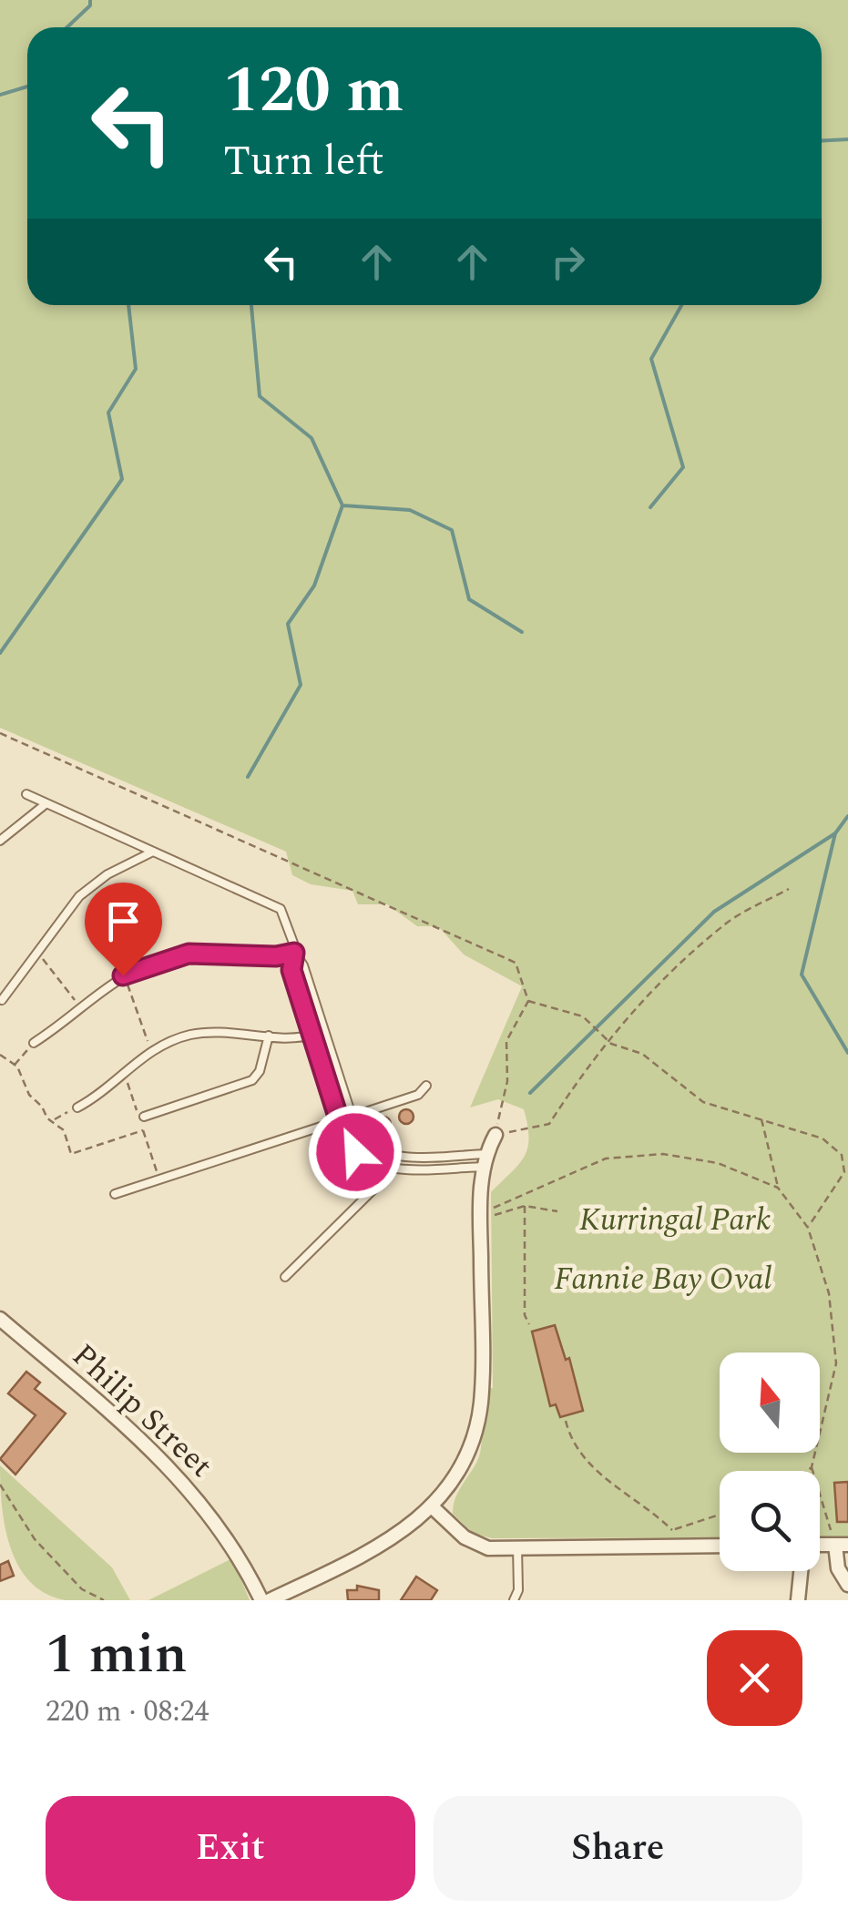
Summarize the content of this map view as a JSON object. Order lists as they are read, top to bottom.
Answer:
{
  "streets": {
    "street": ["Philip Street"]
  },
  "parks": ["Kurringal Park", "Fannie Bay Oval"],
  "north": "top",
  "page": {
    "turn": ["120 m", "Turn left"],
    "heading": ["1 min", "220 m · 08:24"],
    "buttons": ["Exit", "Share"]
  }
}
